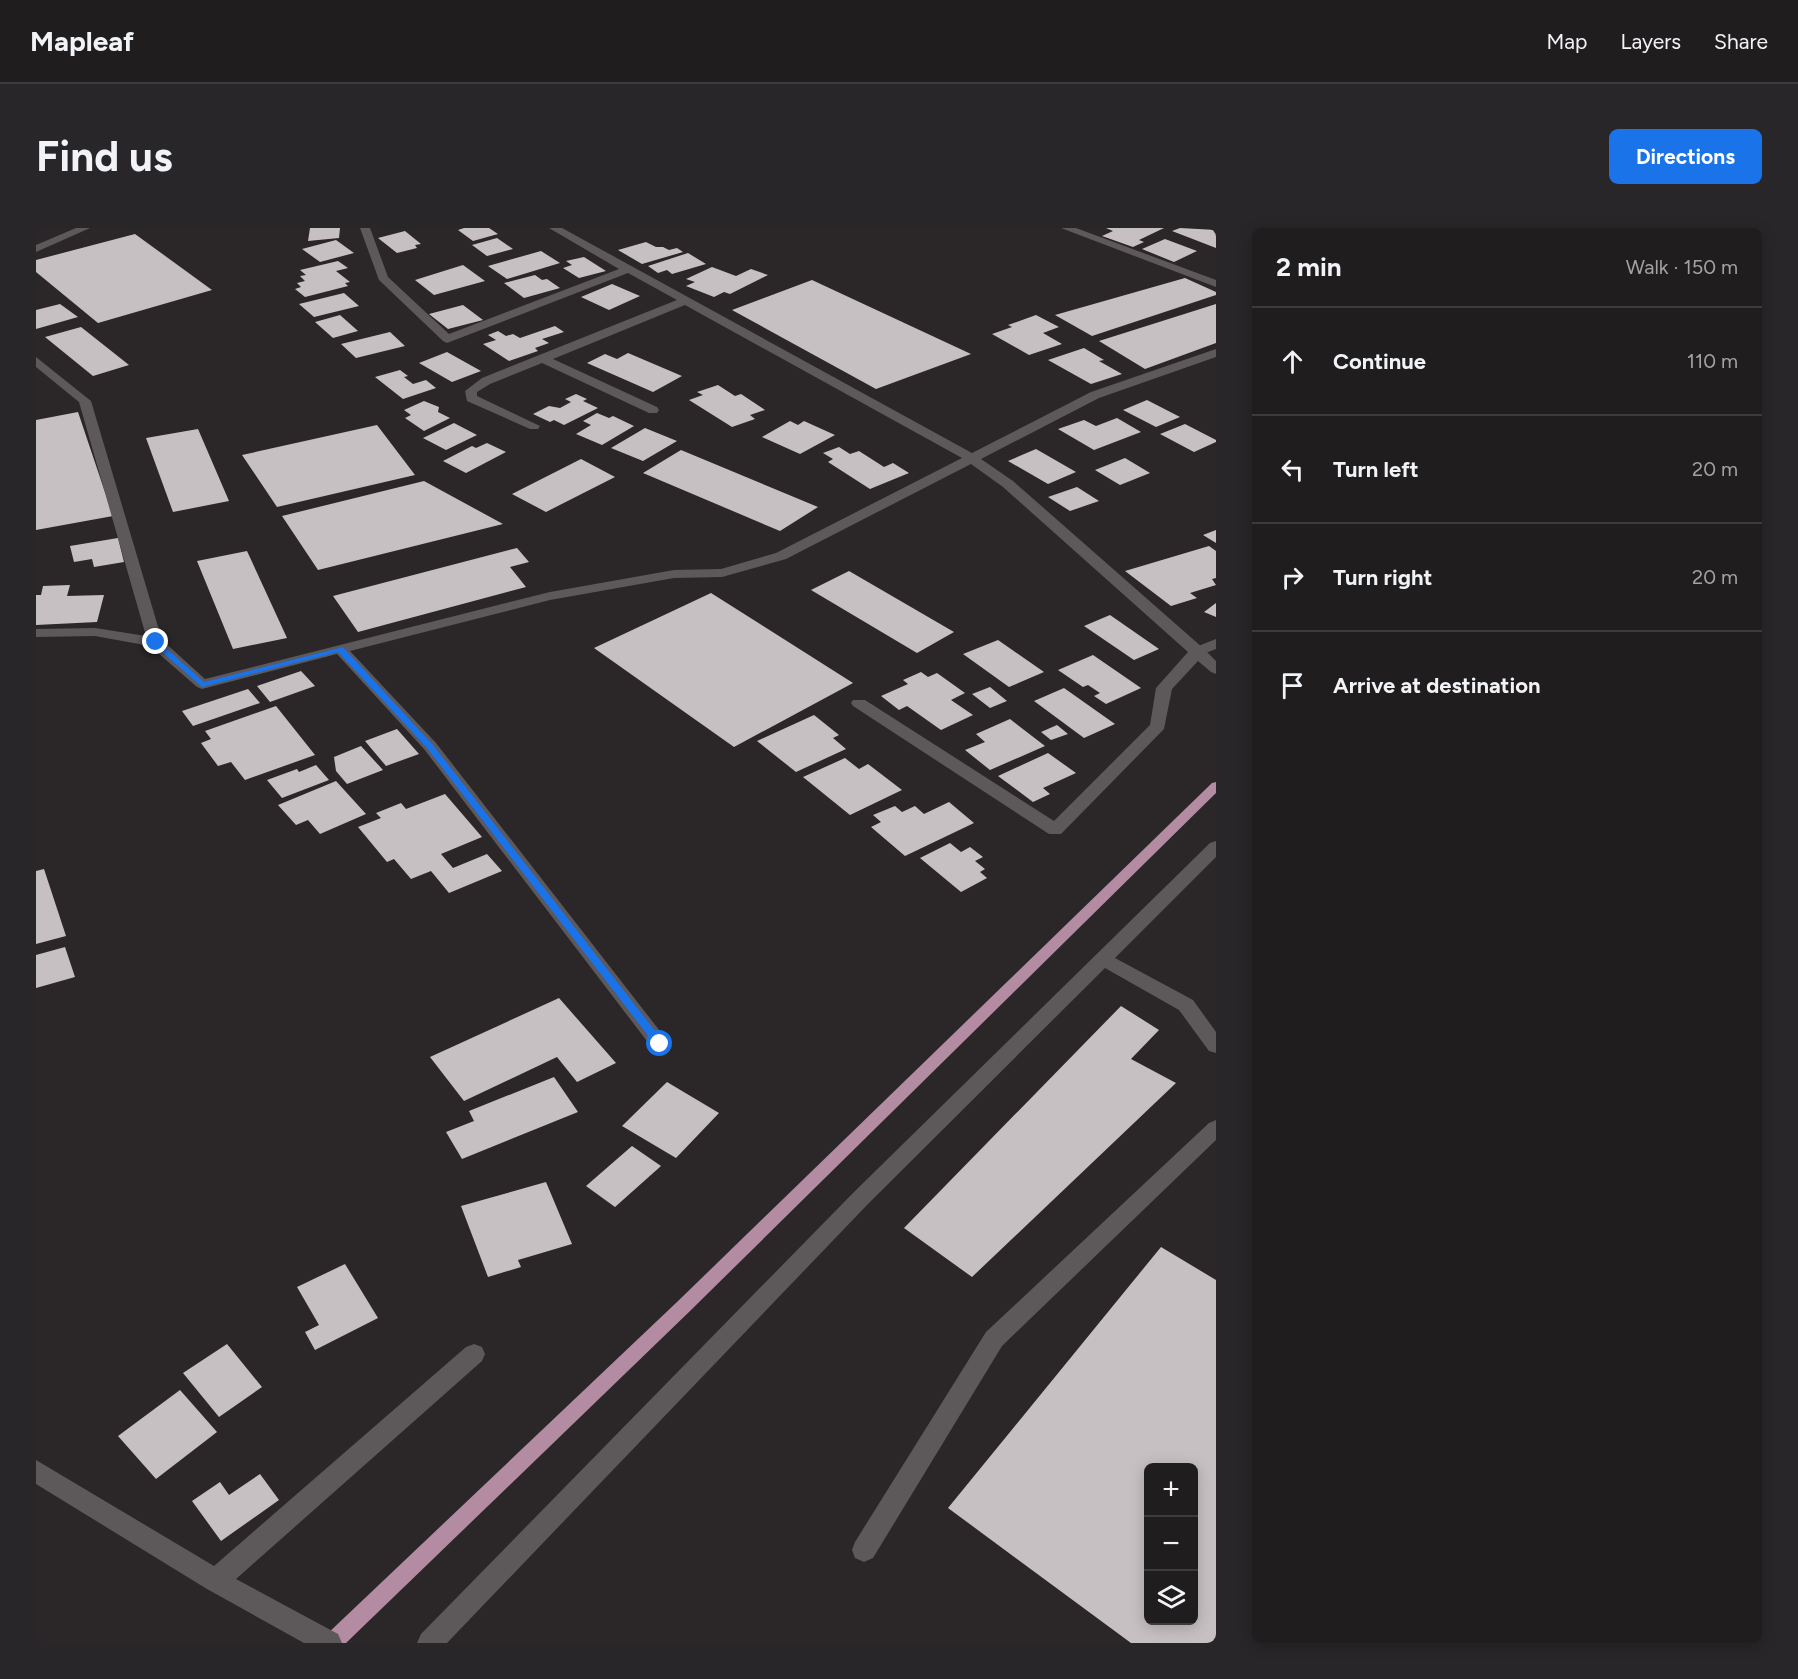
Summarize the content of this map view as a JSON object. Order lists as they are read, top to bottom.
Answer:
{
  "page": {
    "header": "Mapleaf",
    "nav": ["Map", "Layers", "Share"],
    "buttons": "Directions",
    "title": "Find us",
    "heading": ["2 min", "Walk · 150 m"],
    "list": [
      ["Continue", "110 m"],
      ["Turn left", "20 m"],
      ["Turn right", "20 m"],
      "Arrive at destination"
    ],
    "map_buttons": ["+", "−"]
  }
}
